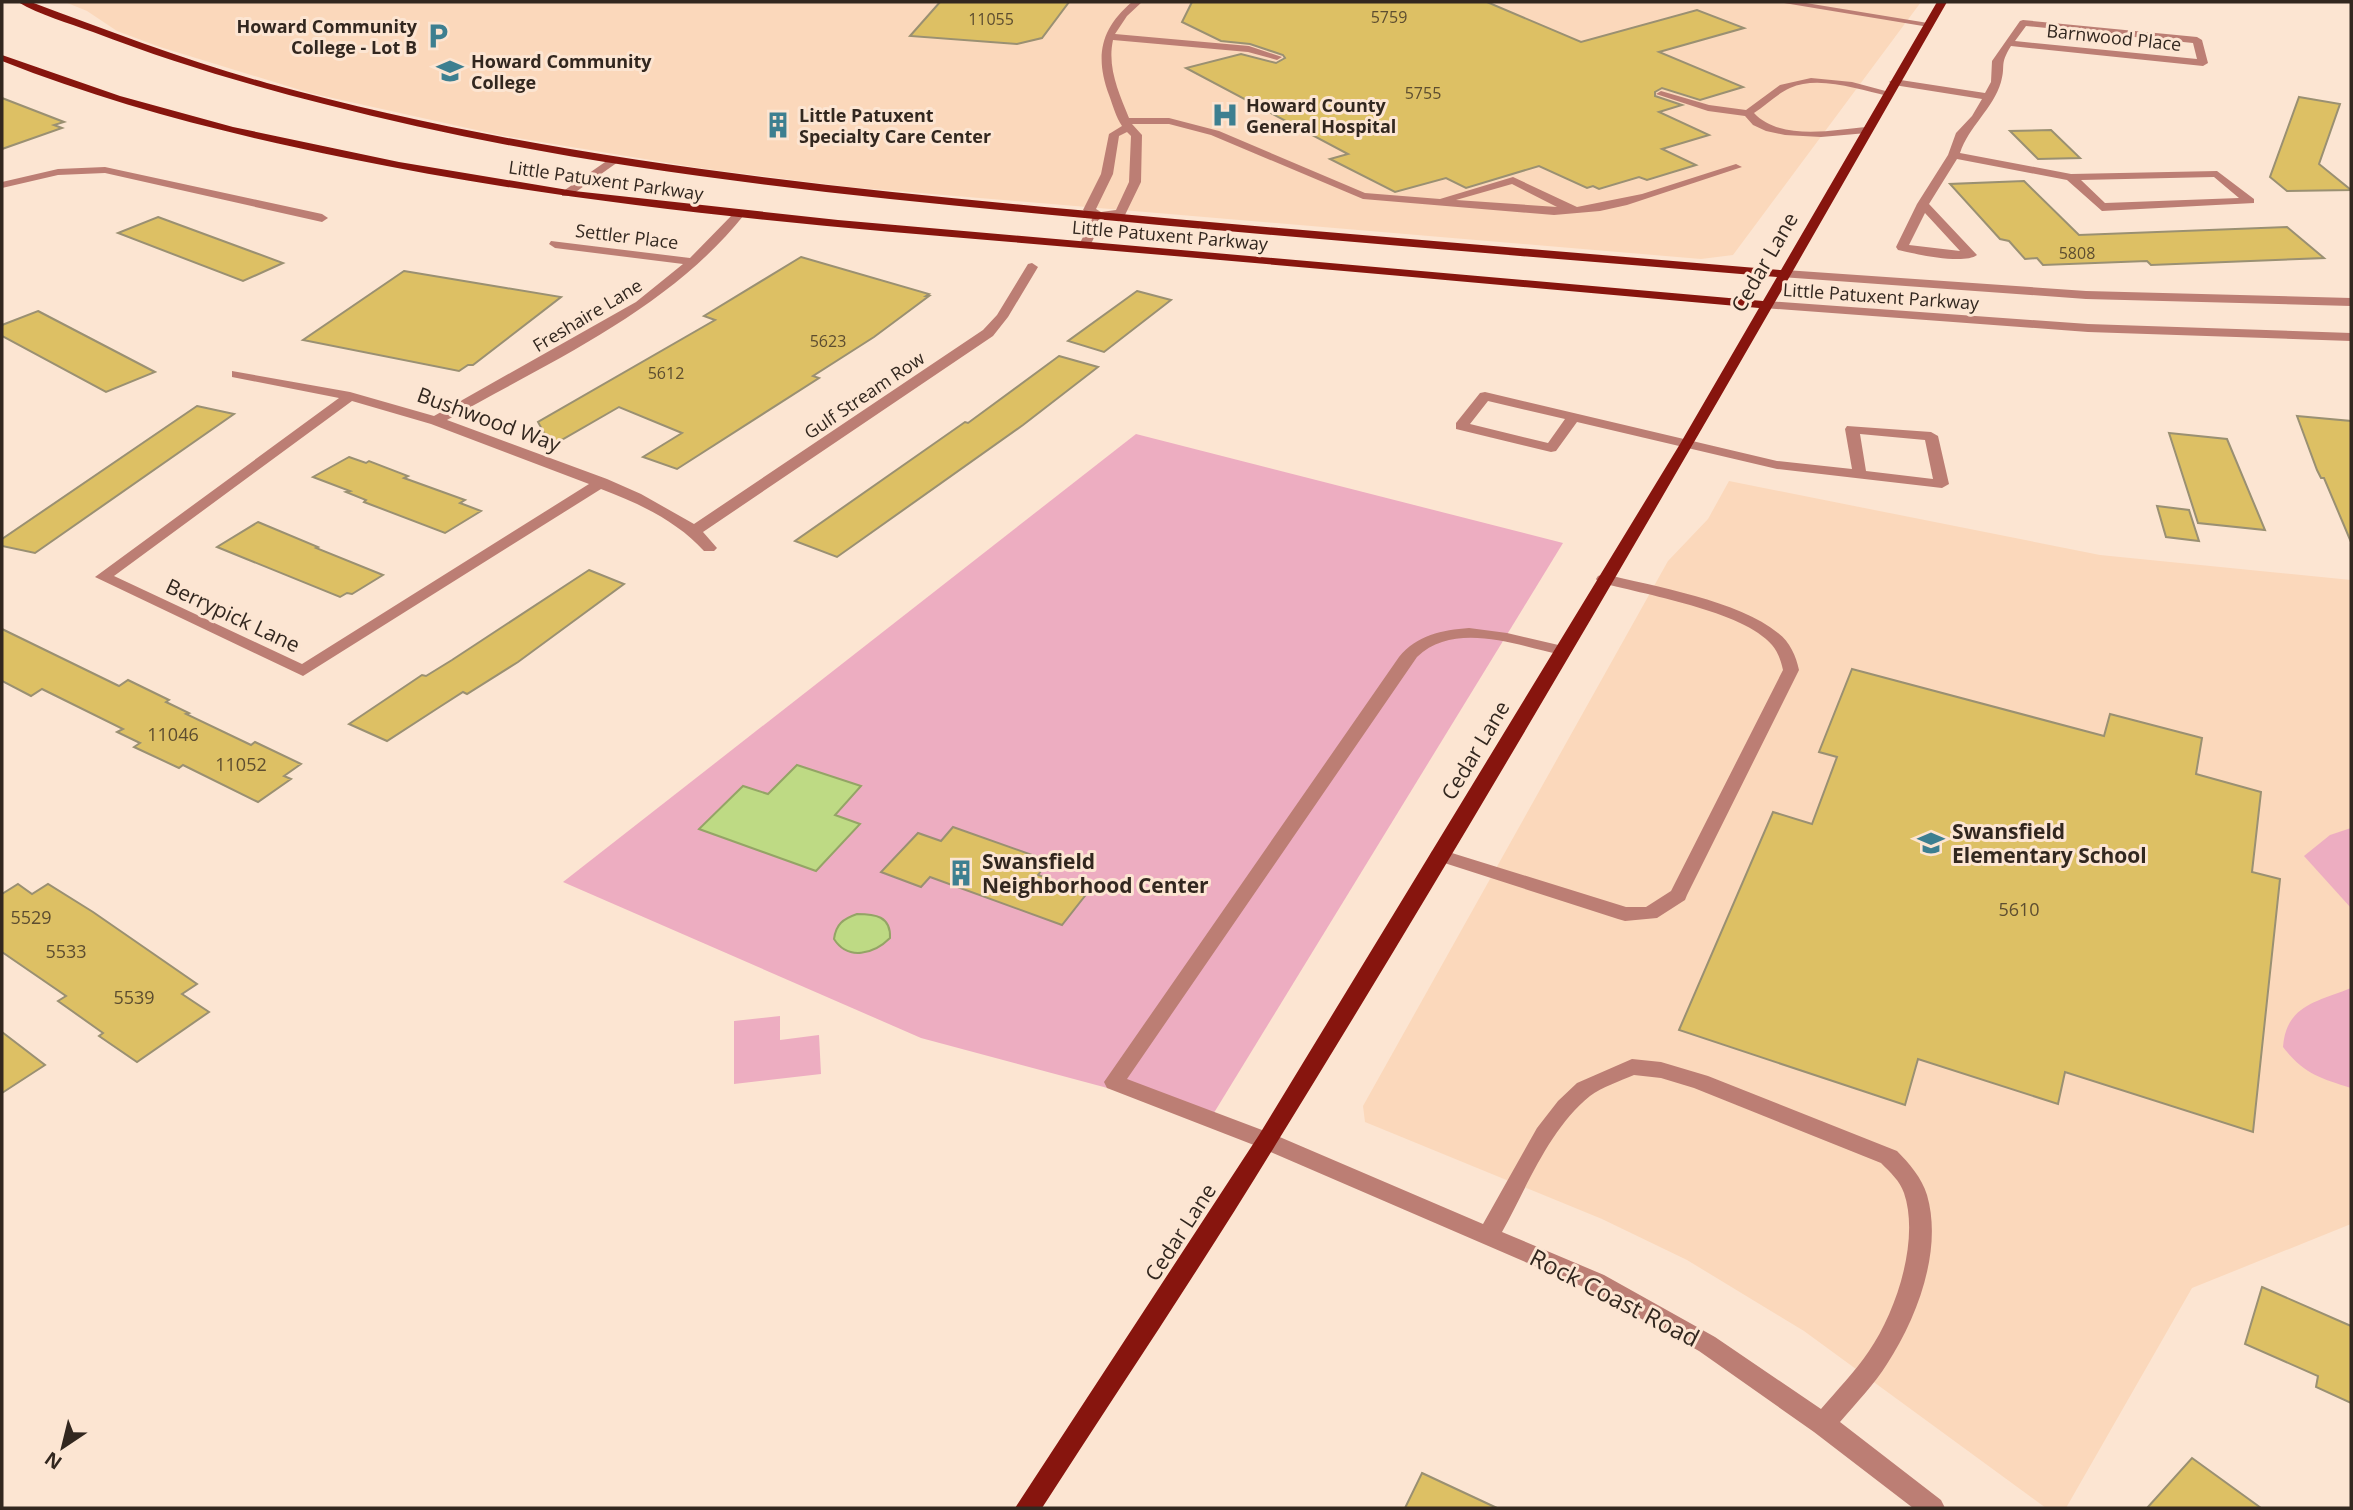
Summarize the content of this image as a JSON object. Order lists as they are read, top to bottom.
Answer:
{
  "streets": {
    "main road": ["Little Patuxent Parkway", "Cedar Lane"],
    "street": [
      "Barnwood Place",
      "Settler Place",
      "Freshaire Lane",
      "Gulf Stream Row",
      "Bushwood Way",
      "Berrypick Lane",
      "Rock Coast Road"
    ]
  },
  "crossings": [
    ["Little Patuxent Parkway", "Cedar Lane"],
    ["Little Patuxent Parkway", "Freshaire Lane"],
    ["Settler Place", "Freshaire Lane"],
    ["Cedar Lane", "Rock Coast Road"],
    ["Freshaire Lane", "Bushwood Way"],
    ["Gulf Stream Row", "Bushwood Way"],
    ["Bushwood Way", "Berrypick Lane"]
  ],
  "places": {
    "parking": ["Howard Community College - Lot B"],
    "school or university": ["Howard Community College", "Swansfield Elementary School"],
    "hospital": ["Howard County General Hospital"],
    "building": ["Little Patuxent Specialty Care Center", "Swansfield Neighborhood Center"]
  },
  "house_numbers": [
    "5759",
    "11055",
    "5755",
    "5808",
    "5623",
    "5612",
    "11046",
    "11052",
    "5610",
    "5529",
    "5533",
    "5539"
  ],
  "north": "bottom left"
}
